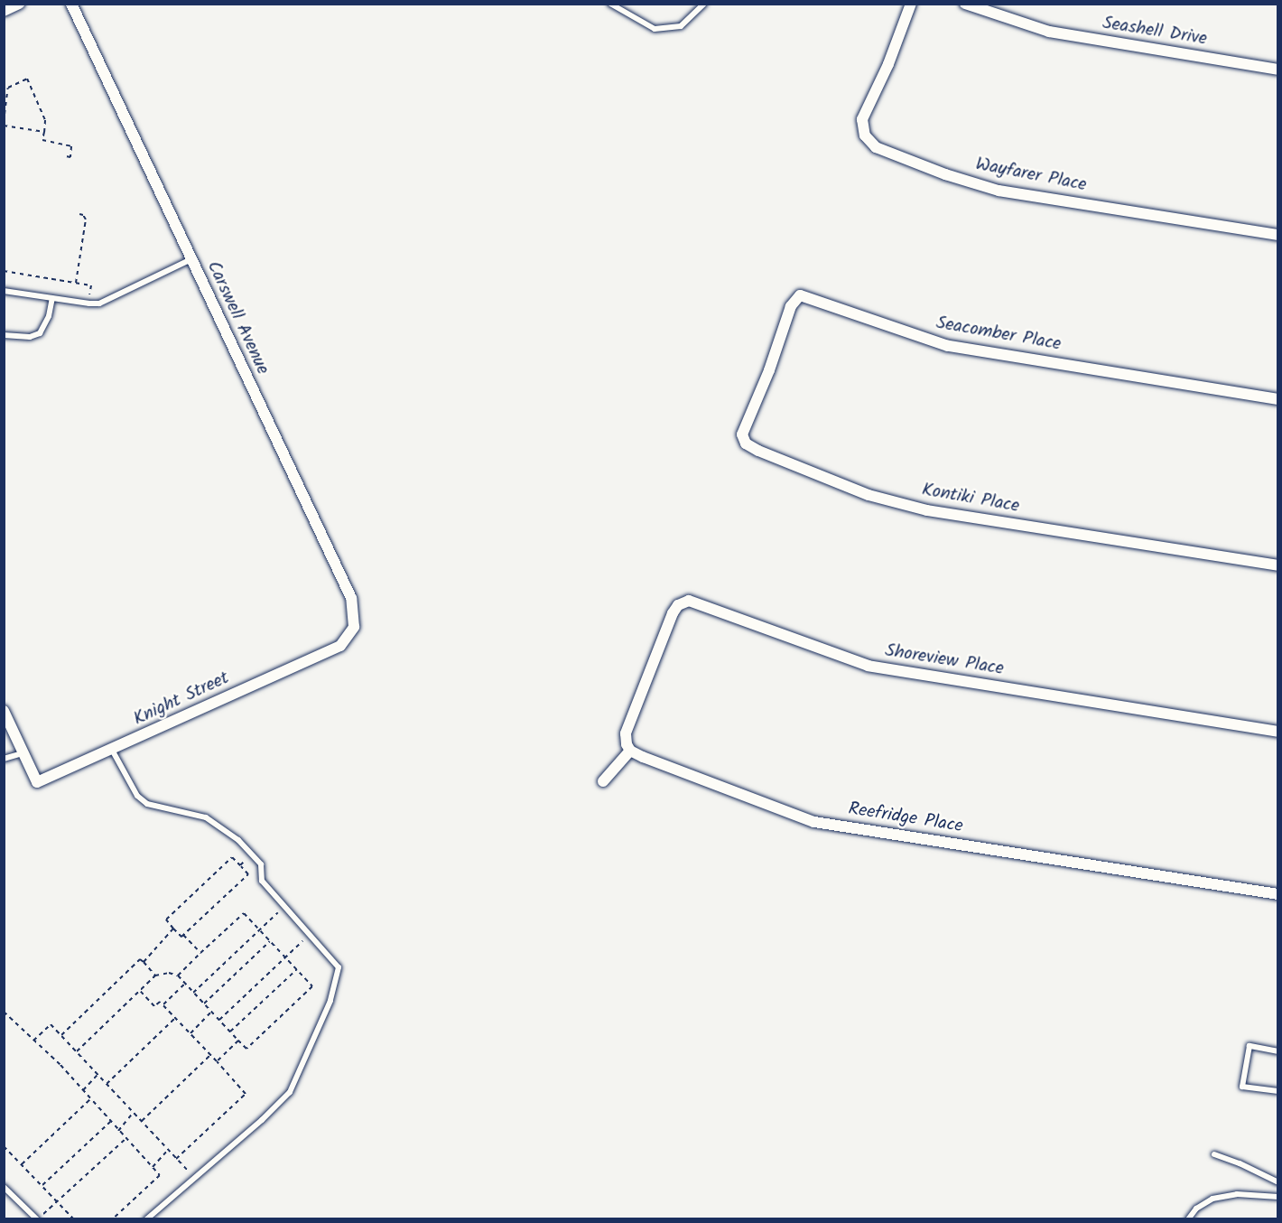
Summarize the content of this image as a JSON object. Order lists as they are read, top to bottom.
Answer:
{
  "streets": {
    "street": [
      "Seashell Drive",
      "Wayfarer Place",
      "Carswell Avenue",
      "Seacomber Place",
      "Kontiki Place",
      "Shoreview Place",
      "Knight Street",
      "Reefridge Place"
    ]
  },
  "crossings": [
    ["Carswell Avenue", "Knight Street"],
    ["Seacomber Place", "Kontiki Place"],
    ["Shoreview Place", "Reefridge Place"]
  ]
}
